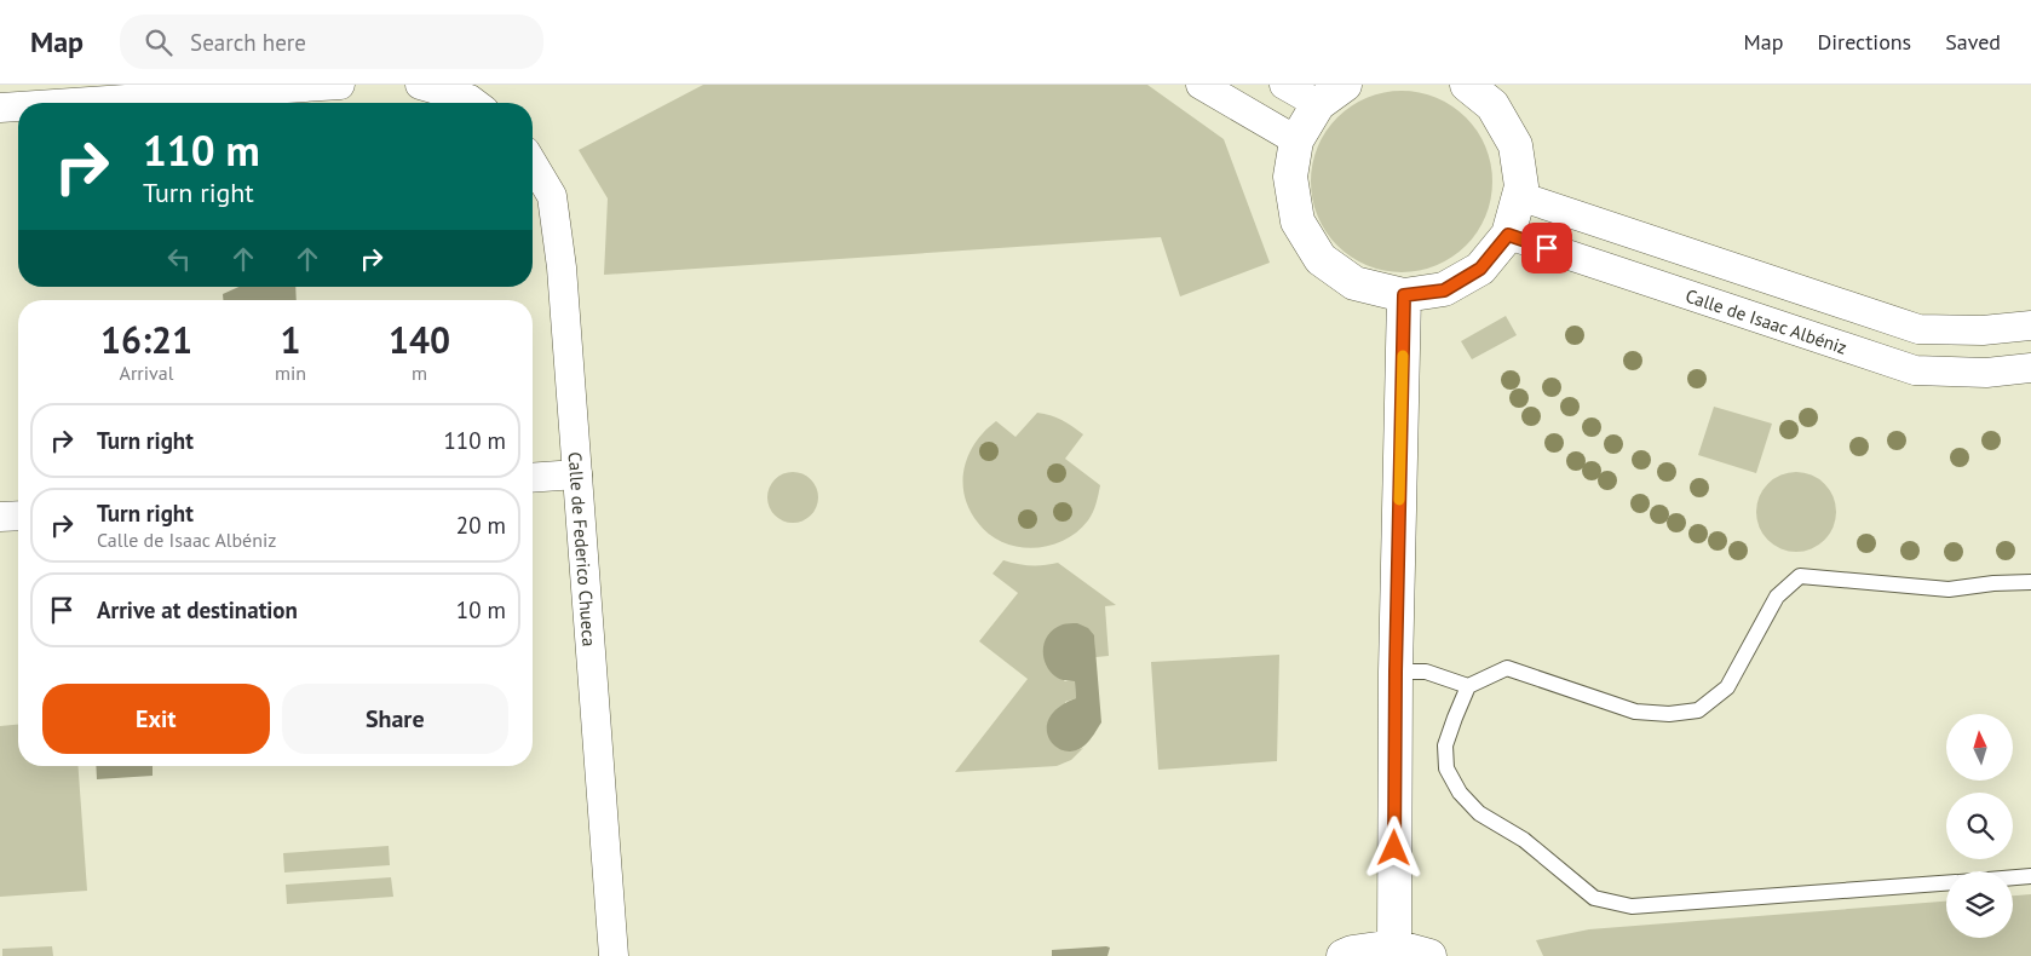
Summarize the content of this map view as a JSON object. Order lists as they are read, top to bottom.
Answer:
{
  "streets": {
    "street": ["Calle de Isaac Albéniz", "Calle de Federico Chueca"]
  },
  "north": "top",
  "page": {
    "header": "Map",
    "search": "Search here",
    "nav": ["Map", "Directions", "Saved"],
    "turn": ["110 m", "Turn right"],
    "eta": [
      "16:21",
      "Arrival",
      "1",
      "min",
      "140",
      "m"
    ],
    "list": [
      {
        "name": "Turn right",
        "value": "110 m"
      },
      {
        "name": "Turn right",
        "note": "Calle de Isaac Albéniz",
        "value": "20 m"
      },
      {
        "name": "Arrive at destination",
        "value": "10 m"
      }
    ],
    "buttons": ["Exit", "Share"]
  }
}
